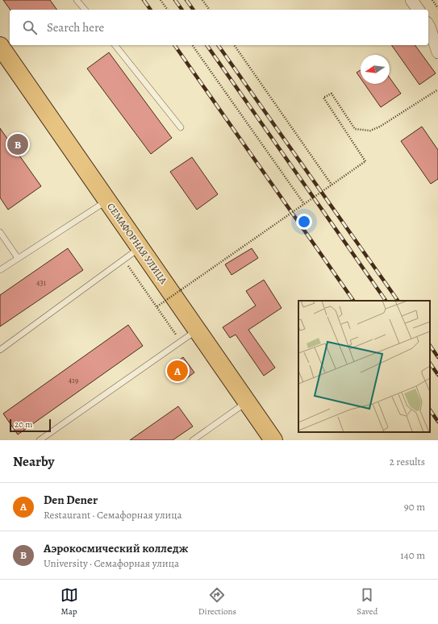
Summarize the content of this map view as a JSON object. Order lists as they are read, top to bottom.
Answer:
{
  "streets": {
    "highway": ["СЕМАФОРНАЯ УЛИЦА"]
  },
  "house_numbers": ["431", "419"],
  "scale_bar": "20 m",
  "north": "left",
  "page": {
    "search": "Search here",
    "pins": ["B", "A"],
    "scale": "20 m",
    "heading": ["Nearby", "2 results"],
    "list": [
      {
        "mark": "A",
        "name": "Den Dener",
        "note": "Restaurant · Семафорная улица",
        "value": "90 m"
      },
      {
        "mark": "B",
        "name": "Аэрокосмический колледж",
        "note": "University · Семафорная улица",
        "value": "140 m"
      }
    ],
    "nav": ["Map", "Directions", "Saved"]
  }
}
